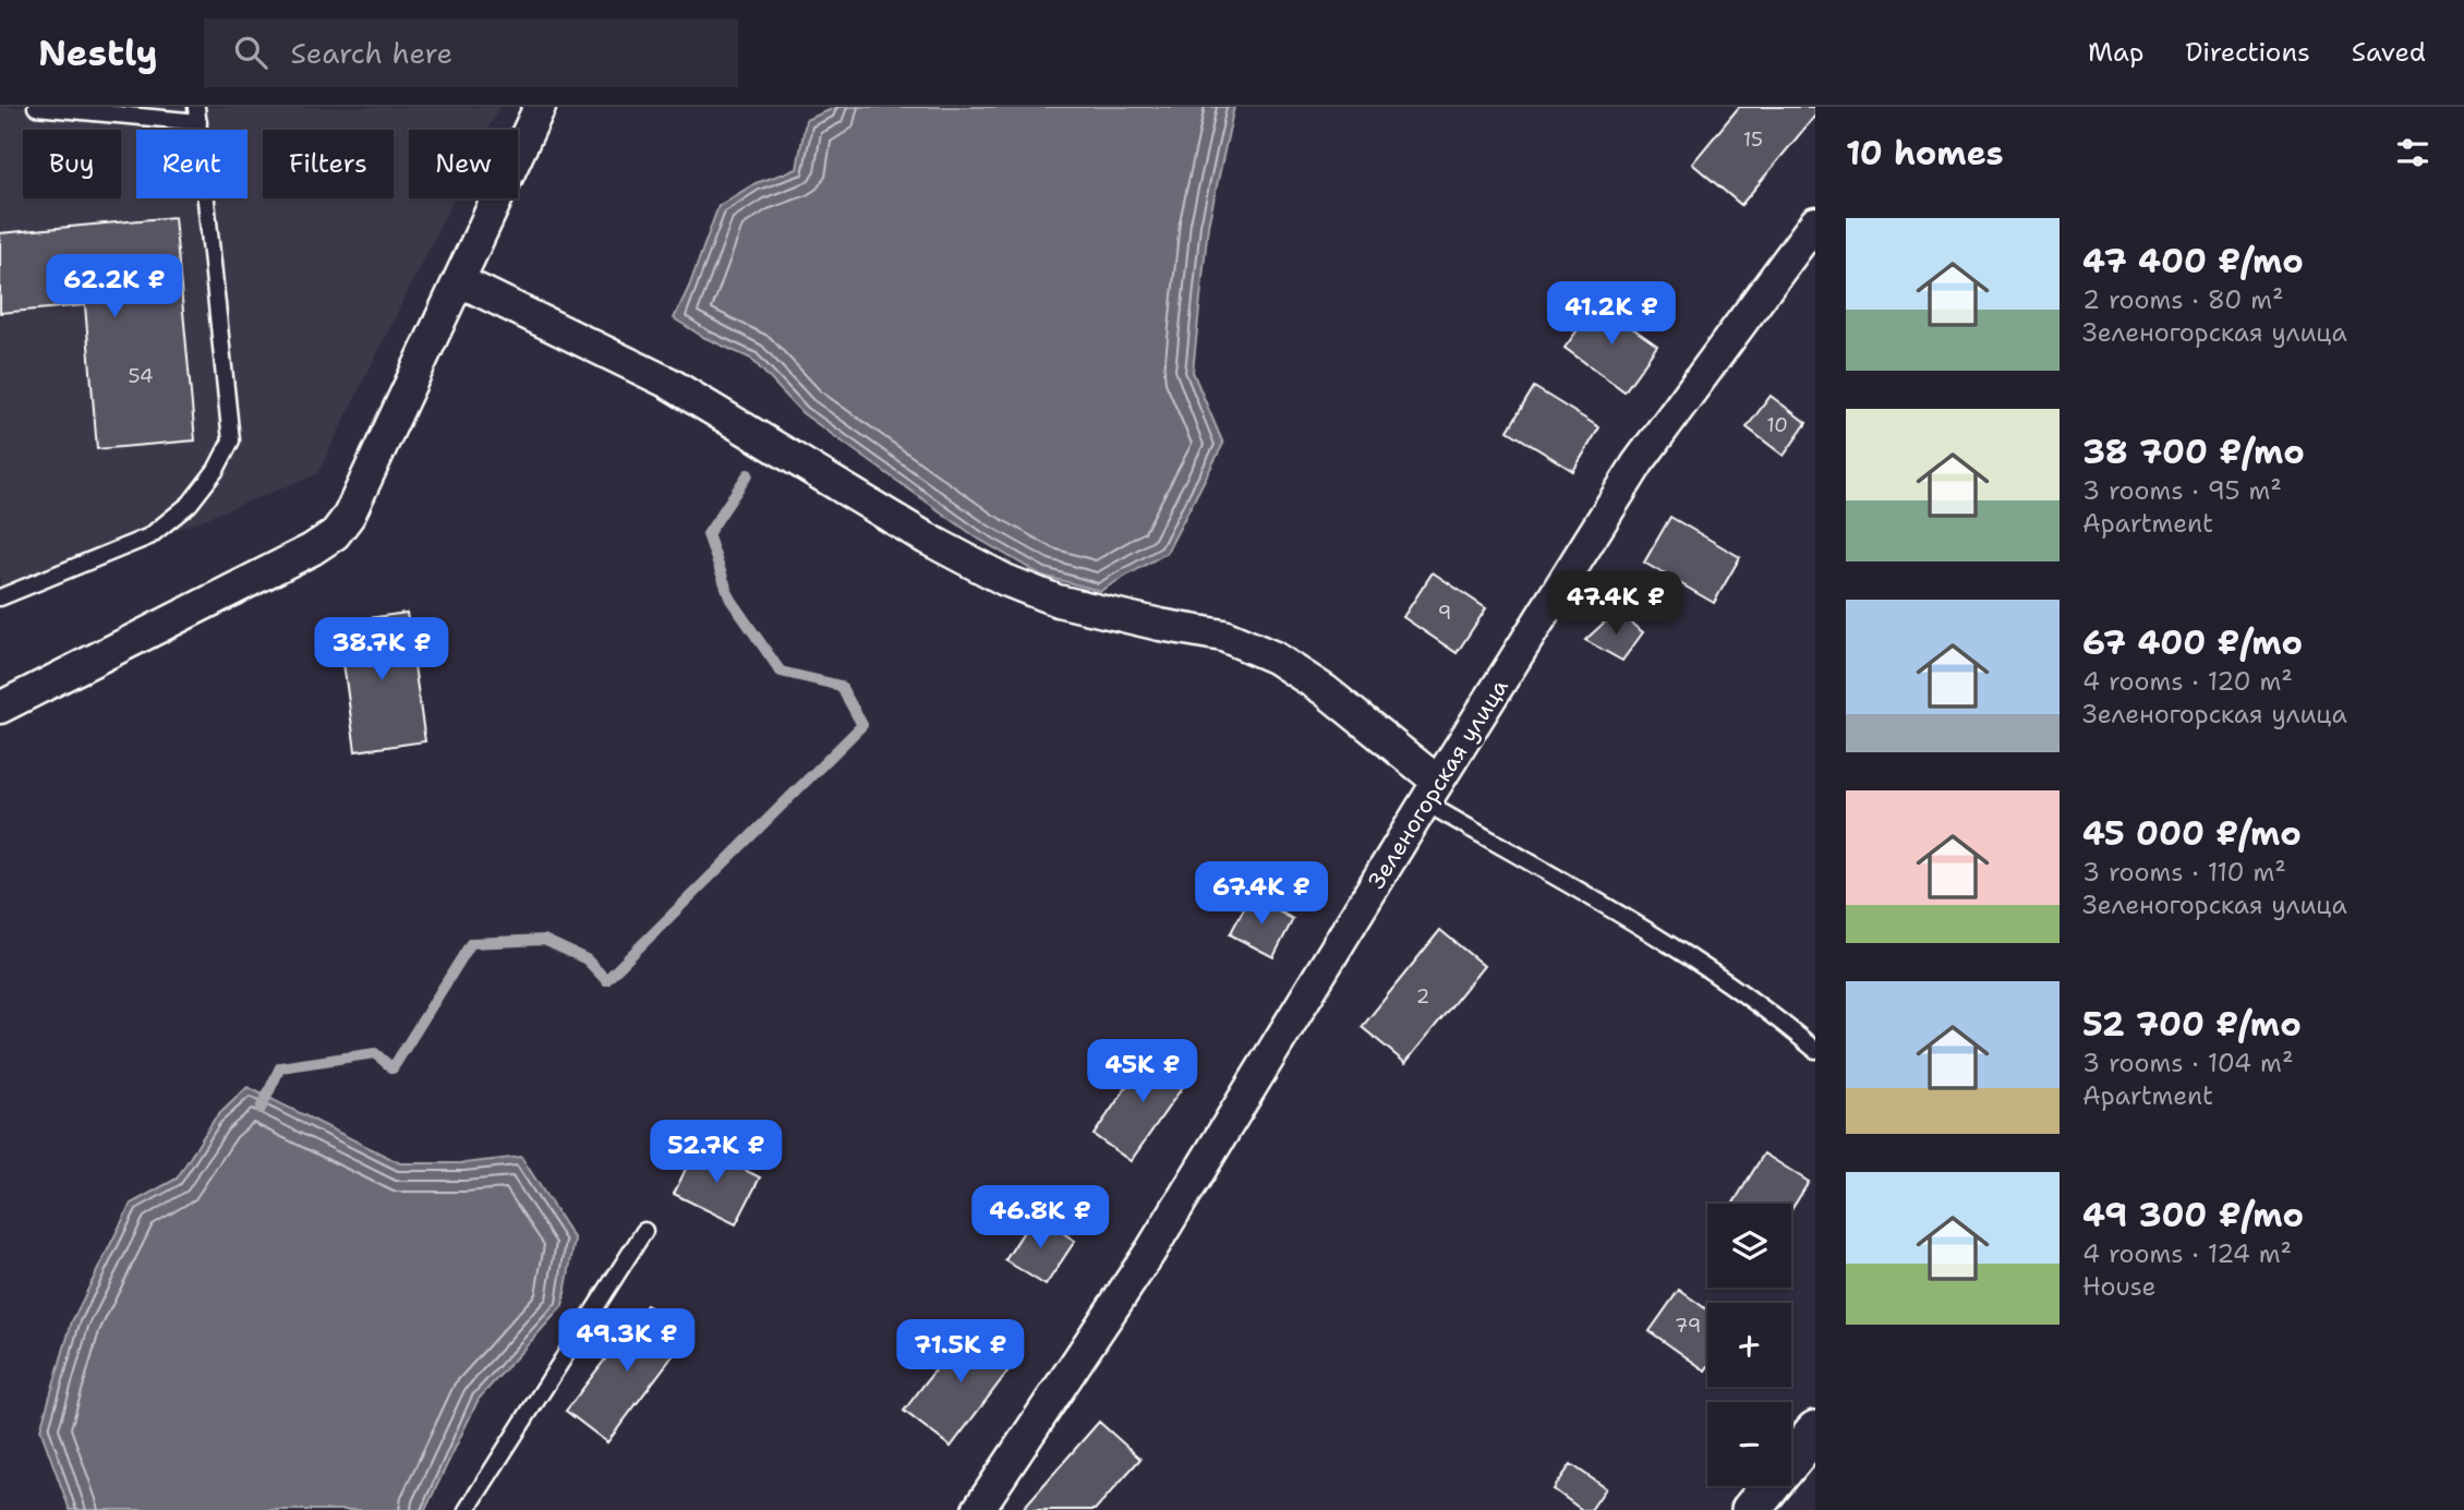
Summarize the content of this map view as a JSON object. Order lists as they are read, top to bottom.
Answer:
{
  "streets": {
    "street": ["Зеленогорская улица"]
  },
  "house_numbers": [
    "15",
    "54",
    "10",
    "9",
    "2",
    "79"
  ],
  "page": {
    "header": "Nestly",
    "search": "Search here",
    "nav": ["Map", "Directions", "Saved"],
    "heading": "10 homes",
    "chip": [
      "Buy",
      "Rent",
      "Filters",
      "New"
    ],
    "list": [
      {
        "name": "47 400 ₽/mo",
        "note": "2 rooms · 80 m² · Зеленогорская улица"
      },
      {
        "name": "38 700 ₽/mo",
        "note": "3 rooms · 95 m² · Apartment"
      },
      {
        "name": "67 400 ₽/mo",
        "note": "4 rooms · 120 m² · Зеленогорская улица"
      },
      {
        "name": "45 000 ₽/mo",
        "note": "3 rooms · 110 m² · Зеленогорская улица"
      },
      {
        "name": "52 700 ₽/mo",
        "note": "3 rooms · 104 m² · Apartment"
      },
      {
        "name": "49 300 ₽/mo",
        "note": "4 rooms · 124 m² · House"
      }
    ],
    "price": [
      "62.2K ₽",
      "41.2K ₽",
      "47.4K ₽",
      "38.7K ₽",
      "67.4K ₽",
      "45K ₽",
      "52.7K ₽",
      "46.8K ₽",
      "49.3K ₽",
      "71.5K ₽"
    ],
    "map_buttons": ["+", "−"]
  }
}
